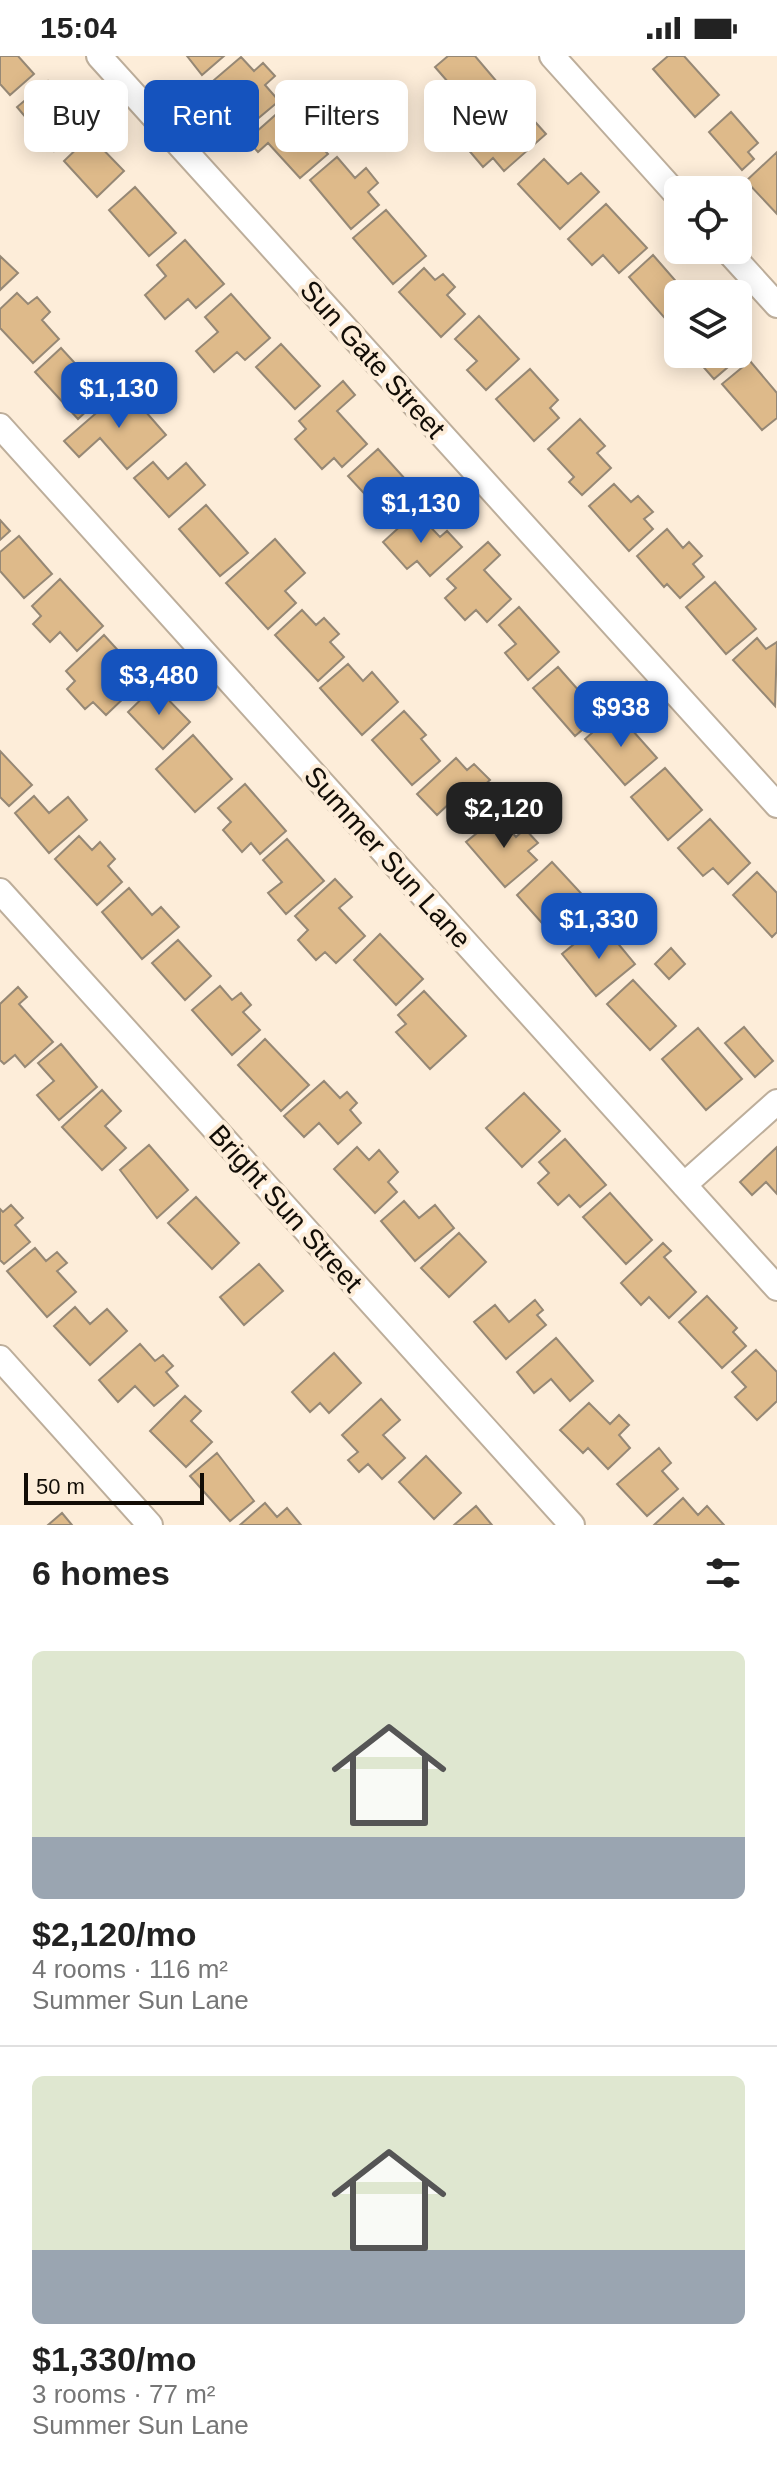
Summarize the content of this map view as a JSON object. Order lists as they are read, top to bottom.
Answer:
{
  "streets": {
    "street": ["Sun Gate Street", "Summer Sun Lane", "Bright Sun Street"]
  },
  "scale_bar": "50 m",
  "page": {
    "status": "15:04",
    "chip": [
      "Buy",
      "Rent",
      "Filters",
      "New"
    ],
    "price": [
      "$1,130",
      "$1,130",
      "$3,480",
      "$938",
      "$2,120",
      "$1,330"
    ],
    "scale": "50 m",
    "heading": "6 homes",
    "list": [
      {
        "name": "$2,120/mo",
        "note": "4 rooms · 116 m² · Summer Sun Lane"
      },
      {
        "name": "$1,330/mo",
        "note": "3 rooms · 77 m² · Summer Sun Lane"
      }
    ]
  }
}
